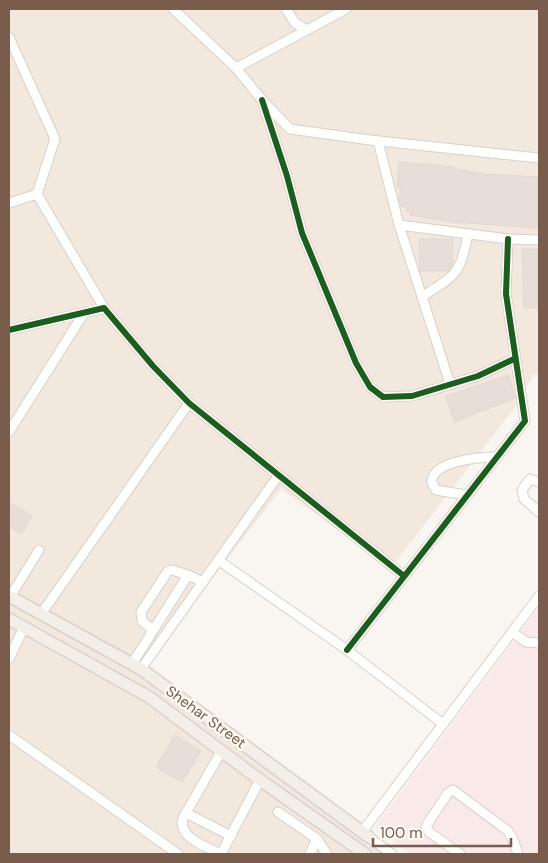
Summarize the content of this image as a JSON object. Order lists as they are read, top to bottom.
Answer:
{
  "streets": {
    "main road": ["Shehar Street"]
  },
  "scale_bar": "100 m"
}
